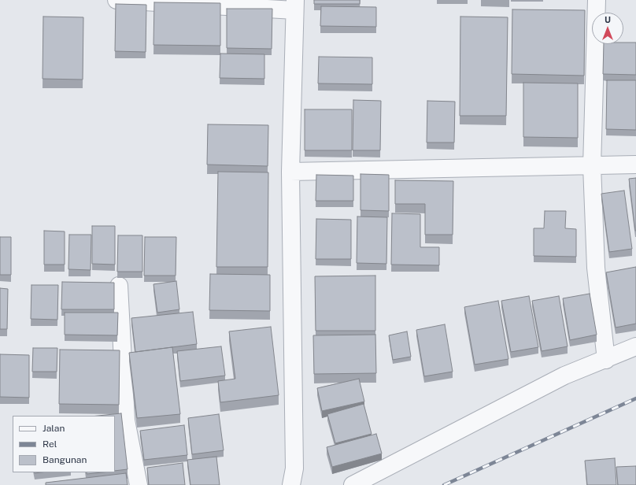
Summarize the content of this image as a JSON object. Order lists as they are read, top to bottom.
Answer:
{
  "legend": ["Jalan", "Rel", "Bangunan"],
  "north": "top"
}
